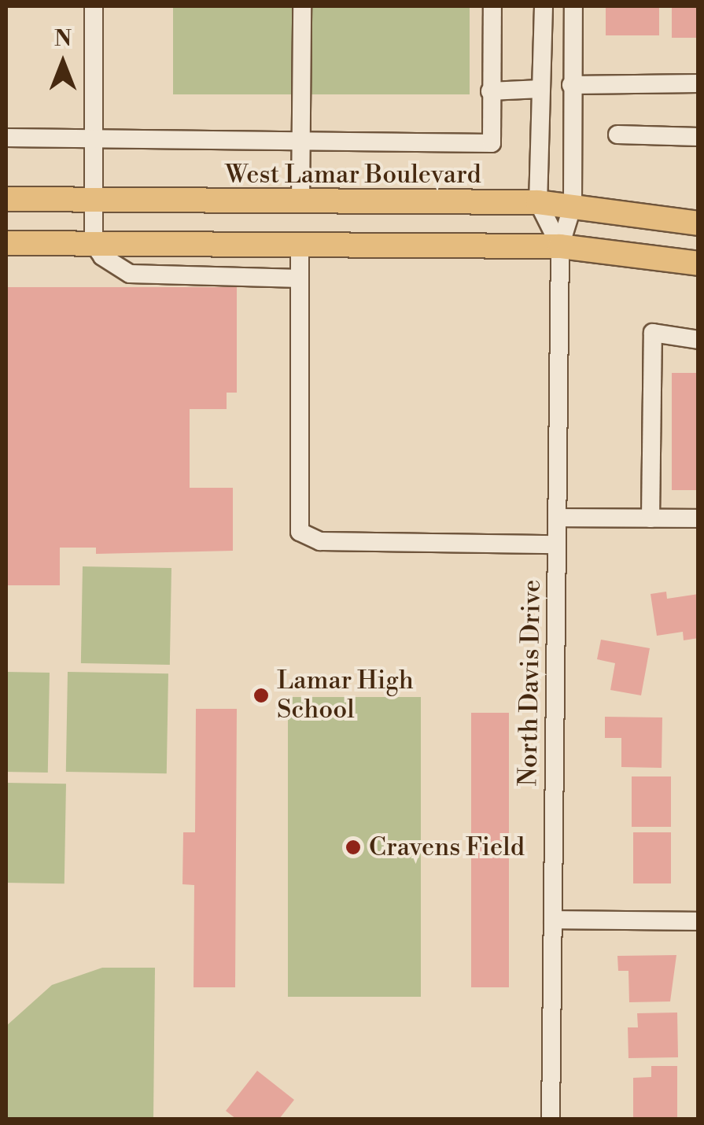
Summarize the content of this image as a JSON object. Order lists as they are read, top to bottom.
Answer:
{
  "streets": {
    "main road": ["West Lamar Boulevard"],
    "street": ["North Davis Drive"]
  },
  "crossings": [
    ["West Lamar Boulevard", "North Davis Drive"]
  ],
  "places": ["Lamar High School", "Cravens Field"],
  "north": "top"
}
